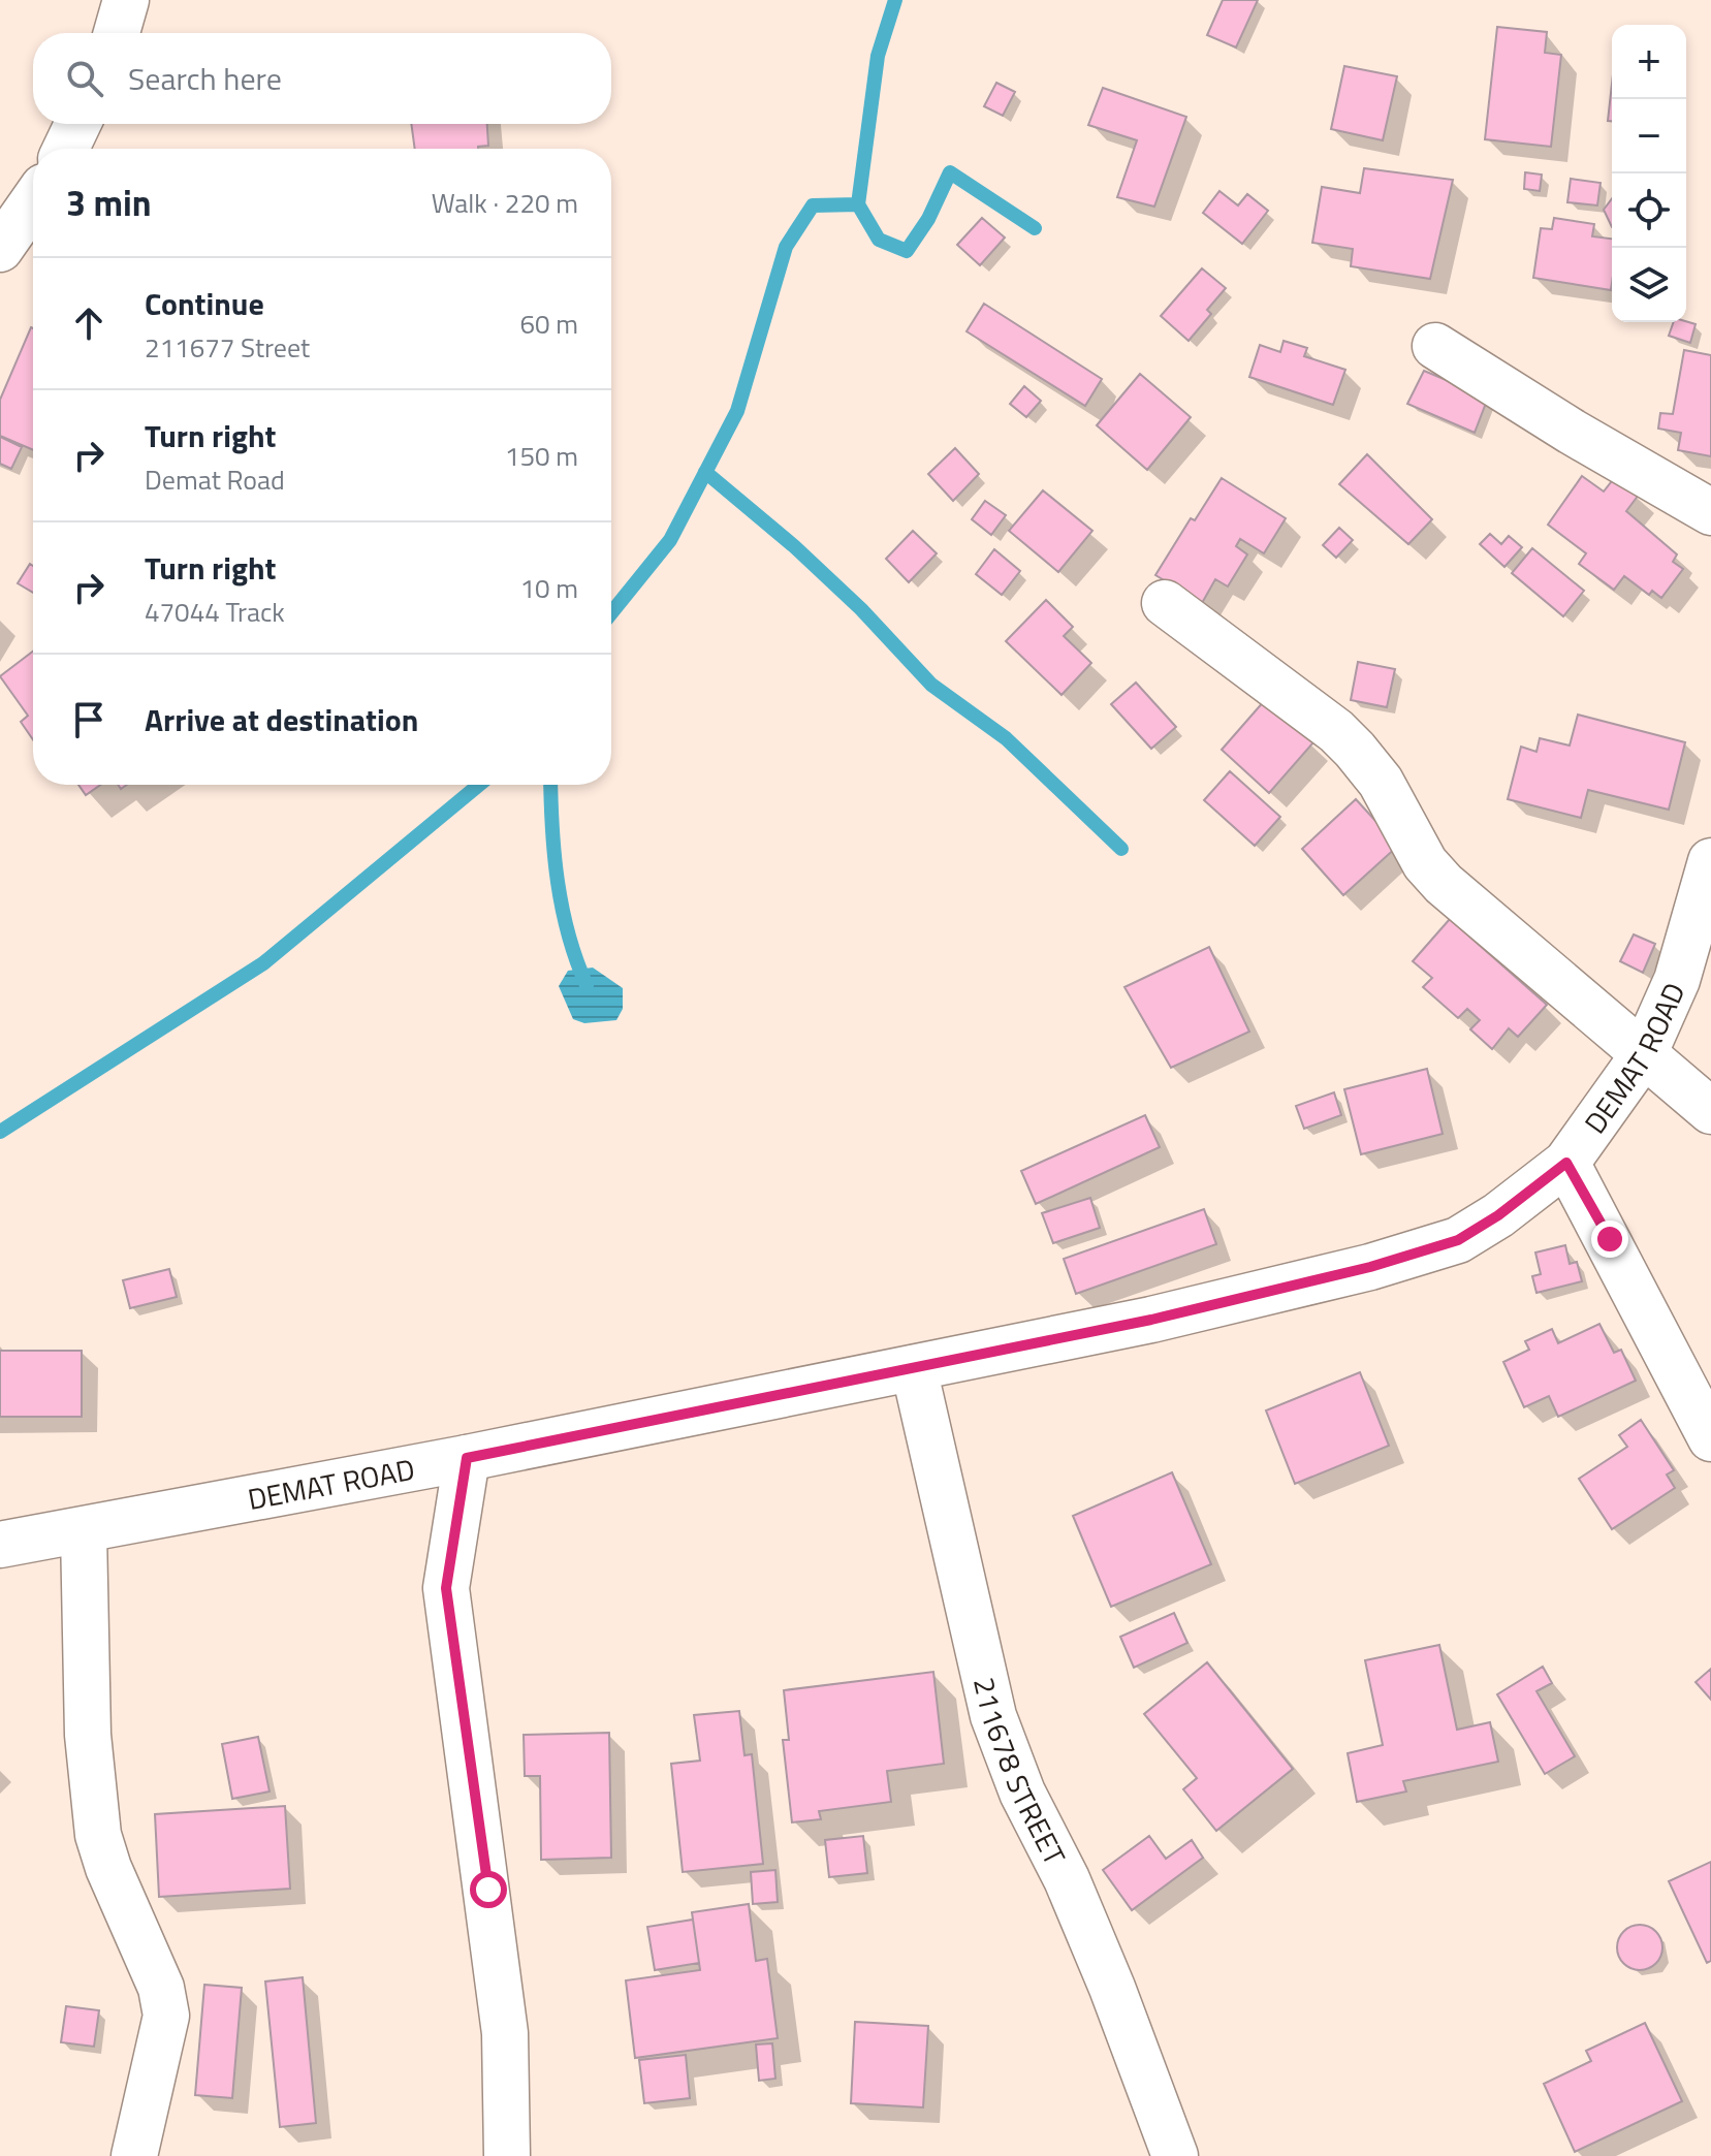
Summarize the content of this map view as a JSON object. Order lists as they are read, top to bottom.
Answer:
{
  "streets": {
    "street": ["DEMAT ROAD", "211678 STREET"]
  },
  "crossings": [
    ["DEMAT ROAD", "211678 STREET"]
  ],
  "page": {
    "map_buttons": ["+", "−"],
    "search": "Search here",
    "heading": ["3 min", "Walk · 220 m"],
    "list": [
      ["Continue", "211677 Street", "60 m"],
      ["Turn right", "Demat Road", "150 m"],
      ["Turn right", "47044 Track", "10 m"],
      "Arrive at destination"
    ]
  }
}
